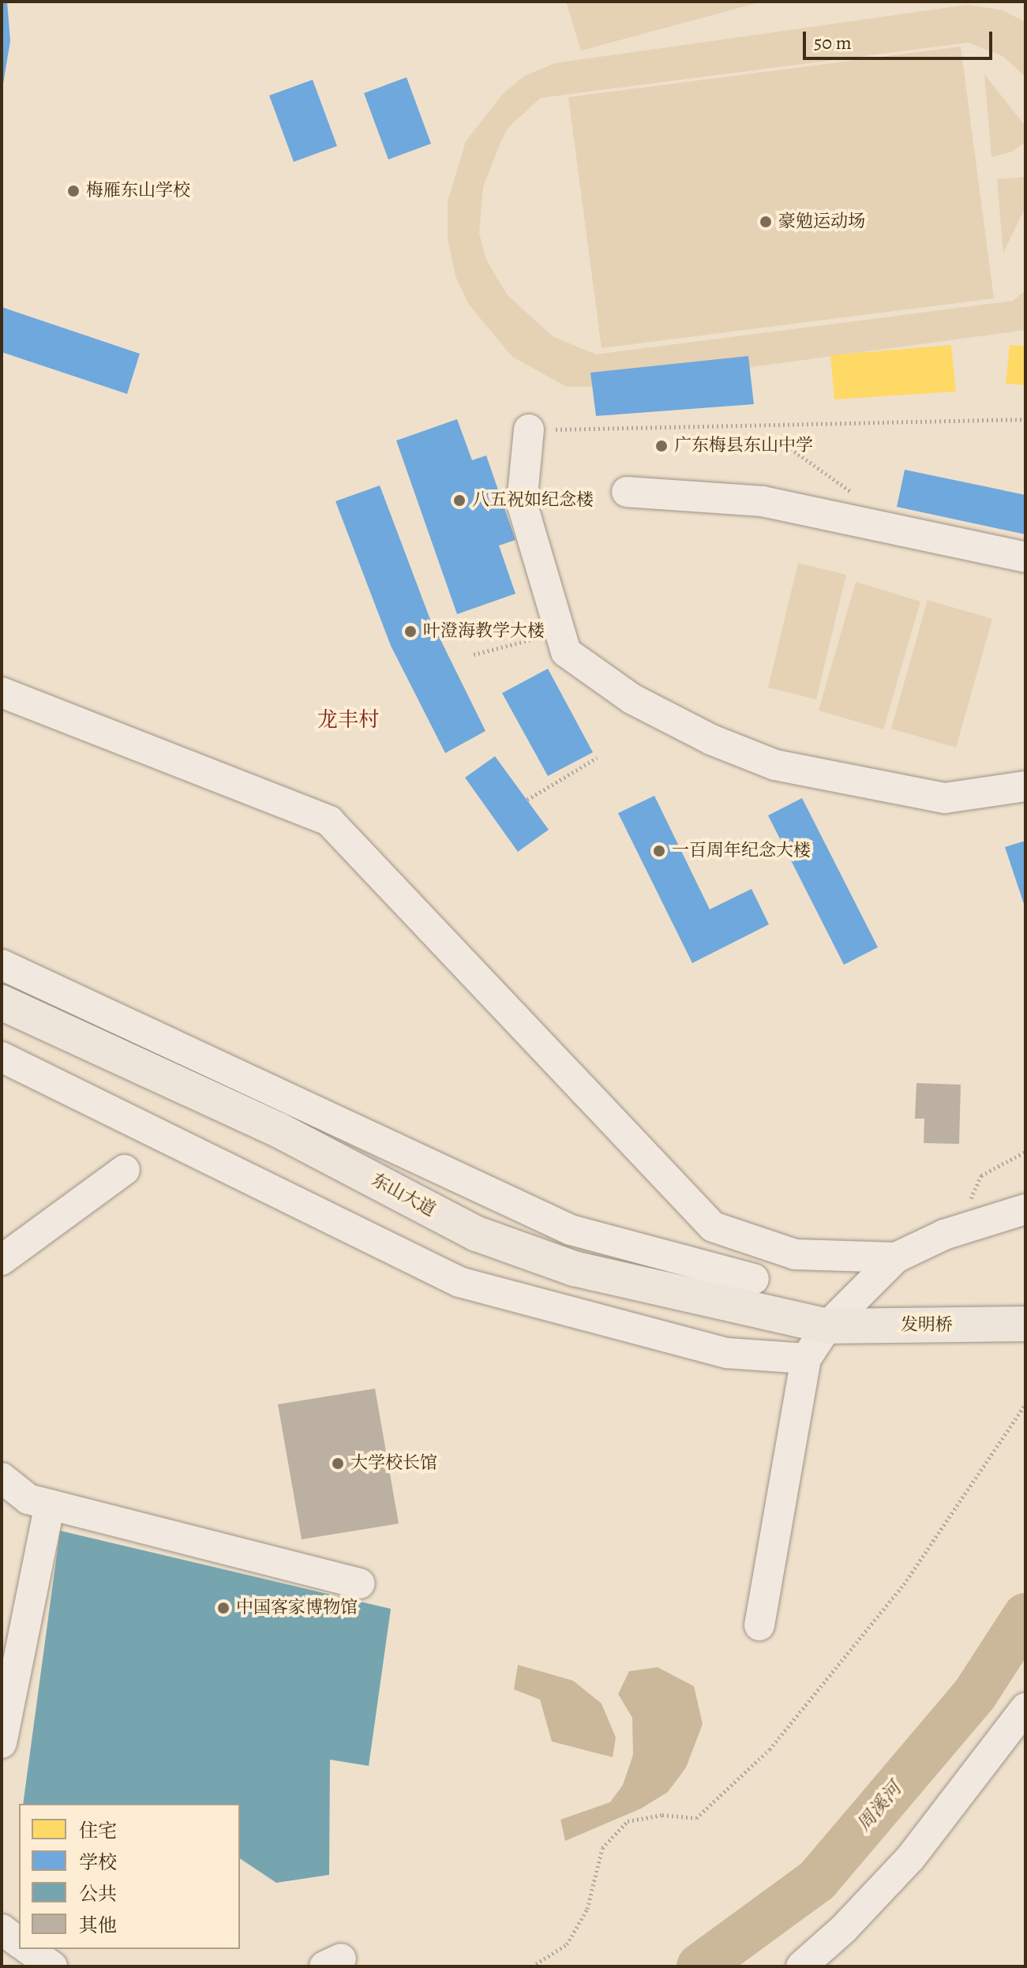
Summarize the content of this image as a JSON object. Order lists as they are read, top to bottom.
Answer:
{
  "streets": {
    "main road": ["东山大道", "发明桥"]
  },
  "crossings": [
    ["东山大道", "发明桥"]
  ],
  "districts": ["龙丰村"],
  "water": ["周溪河"],
  "places": [
    "梅雁东山学校",
    "豪勉运动场",
    "广东梅县东山中学",
    "八五祝如纪念楼",
    "叶澄海教学大楼",
    "一百周年纪念大楼",
    "大学校长馆",
    "中国客家博物馆"
  ],
  "legend": [
    "住宅",
    "学校",
    "公共",
    "其他"
  ],
  "scale_bar": "50 m"
}
